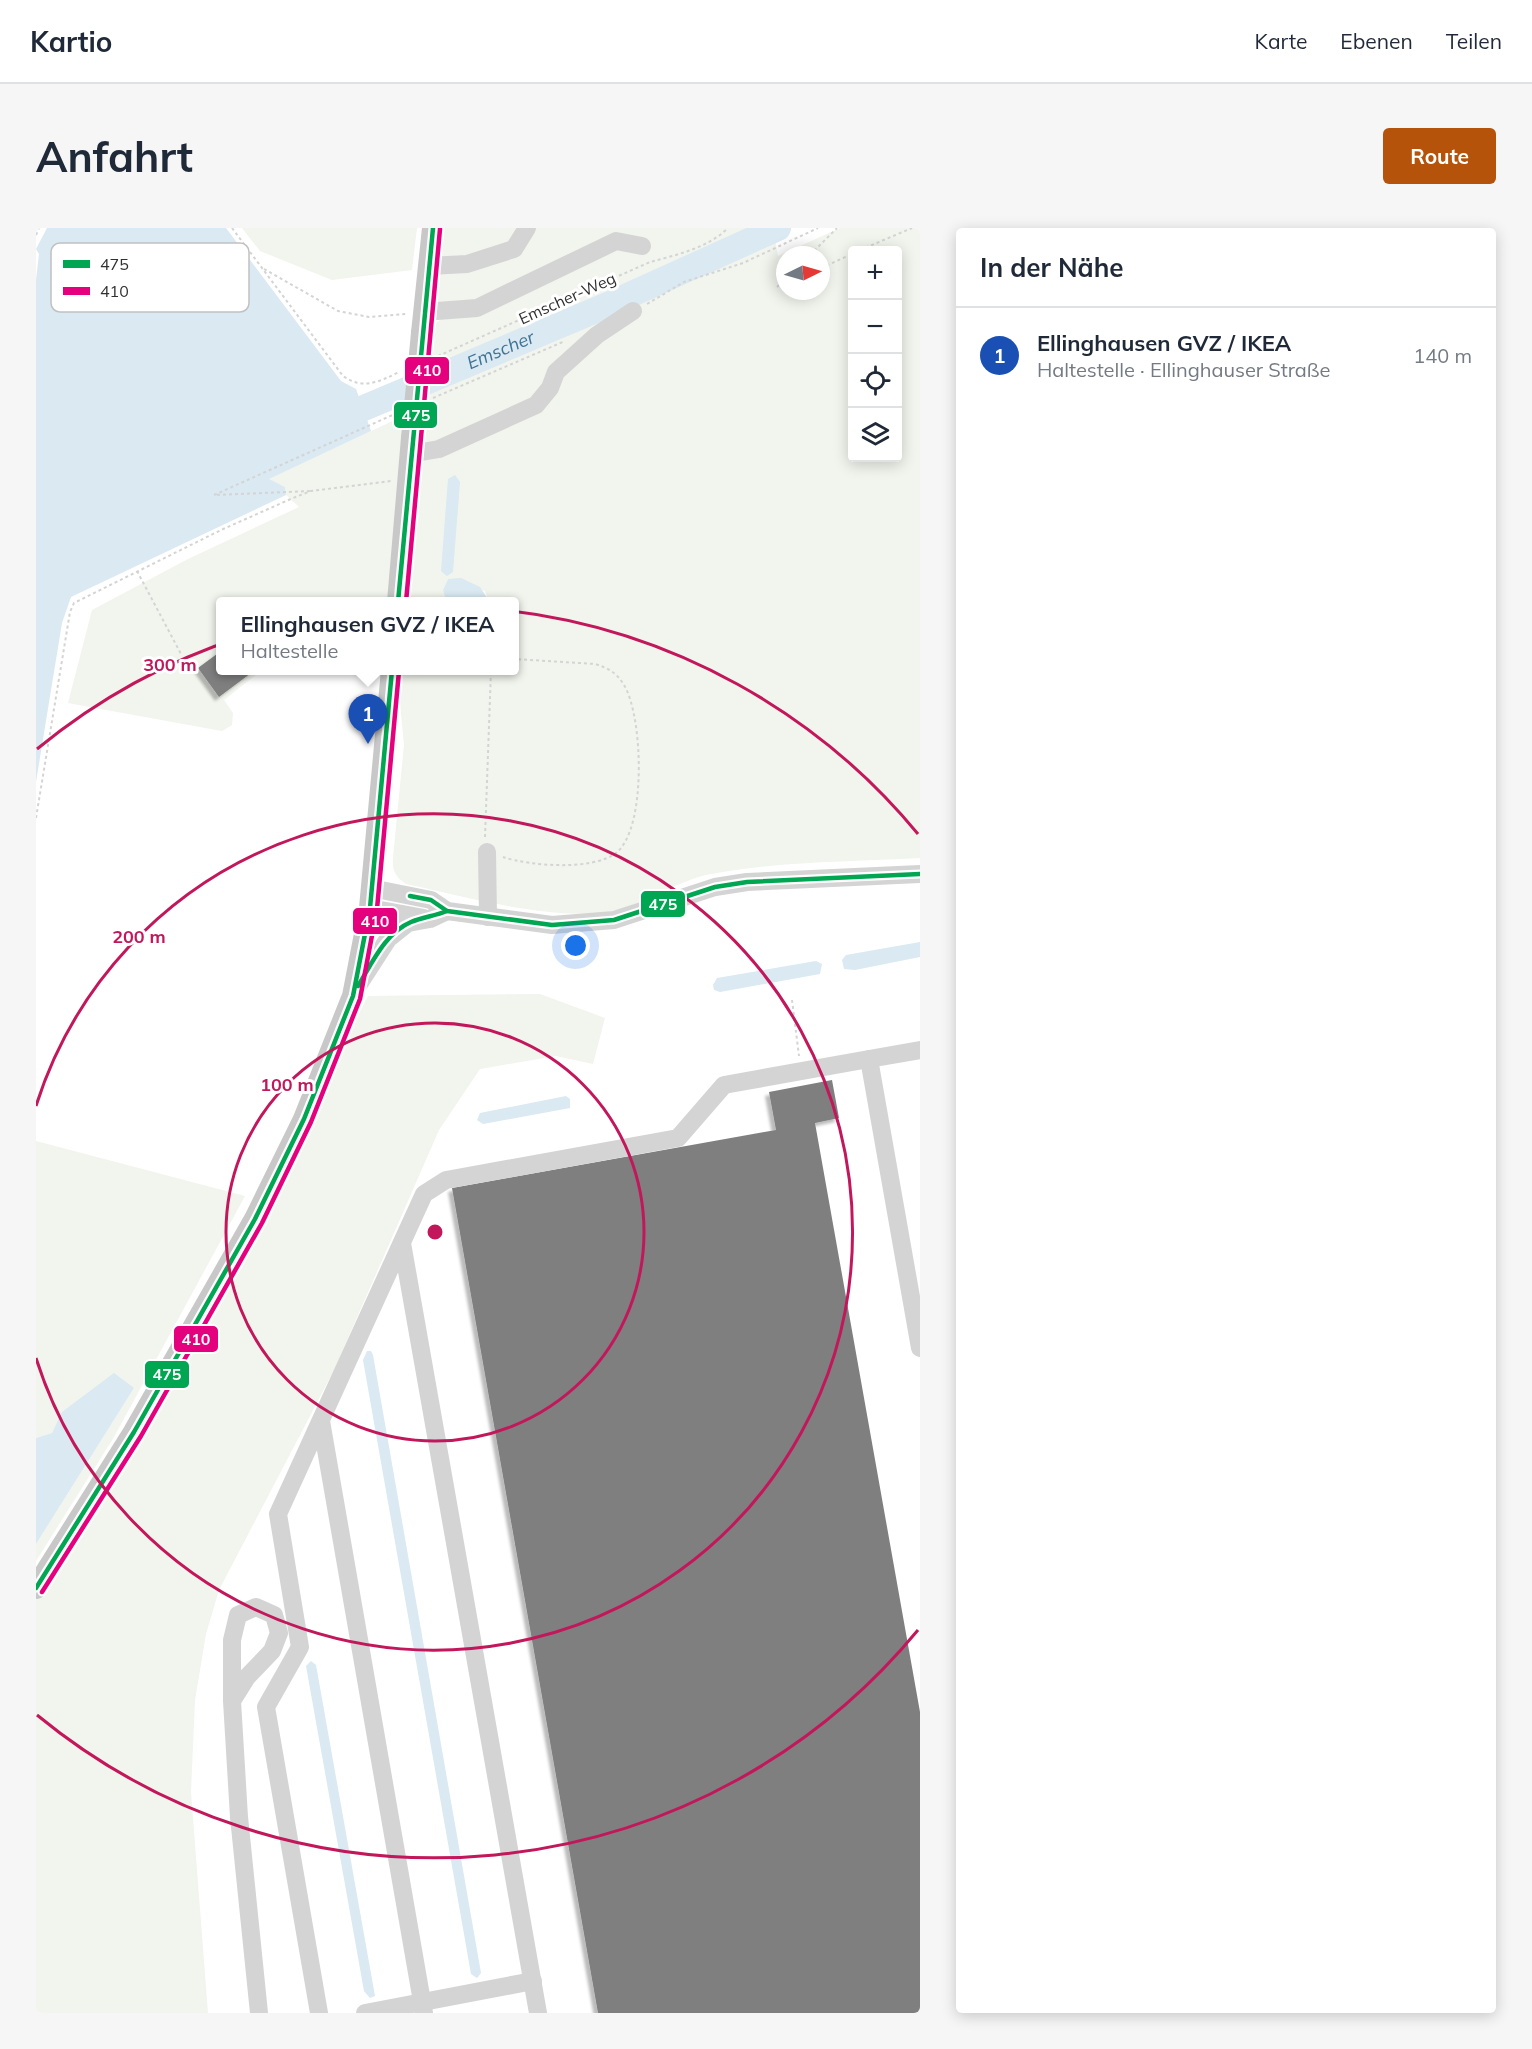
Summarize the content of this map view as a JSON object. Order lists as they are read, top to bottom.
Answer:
{
  "streets": {
    "path": ["Emscher-Weg"]
  },
  "water": ["Emscher"],
  "lines": ["transit line 475", "transit line 410"],
  "legend": ["475", "410"],
  "north": "right",
  "page": {
    "header": "Kartio",
    "nav": ["Karte", "Ebenen", "Teilen"],
    "buttons": "Route",
    "title": "Anfahrt",
    "heading": "In der Nähe",
    "map_buttons": ["+", "−"],
    "list": [
      {
        "mark": "1",
        "name": "Ellinghausen GVZ / IKEA",
        "note": "Haltestelle · Ellinghauser Straße",
        "value": "140 m"
      }
    ],
    "popup": ["Ellinghausen GVZ / IKEA", "Haltestelle"],
    "pins": "1"
  },
  "rings": ["300 m", "200 m", "100 m"]
}
